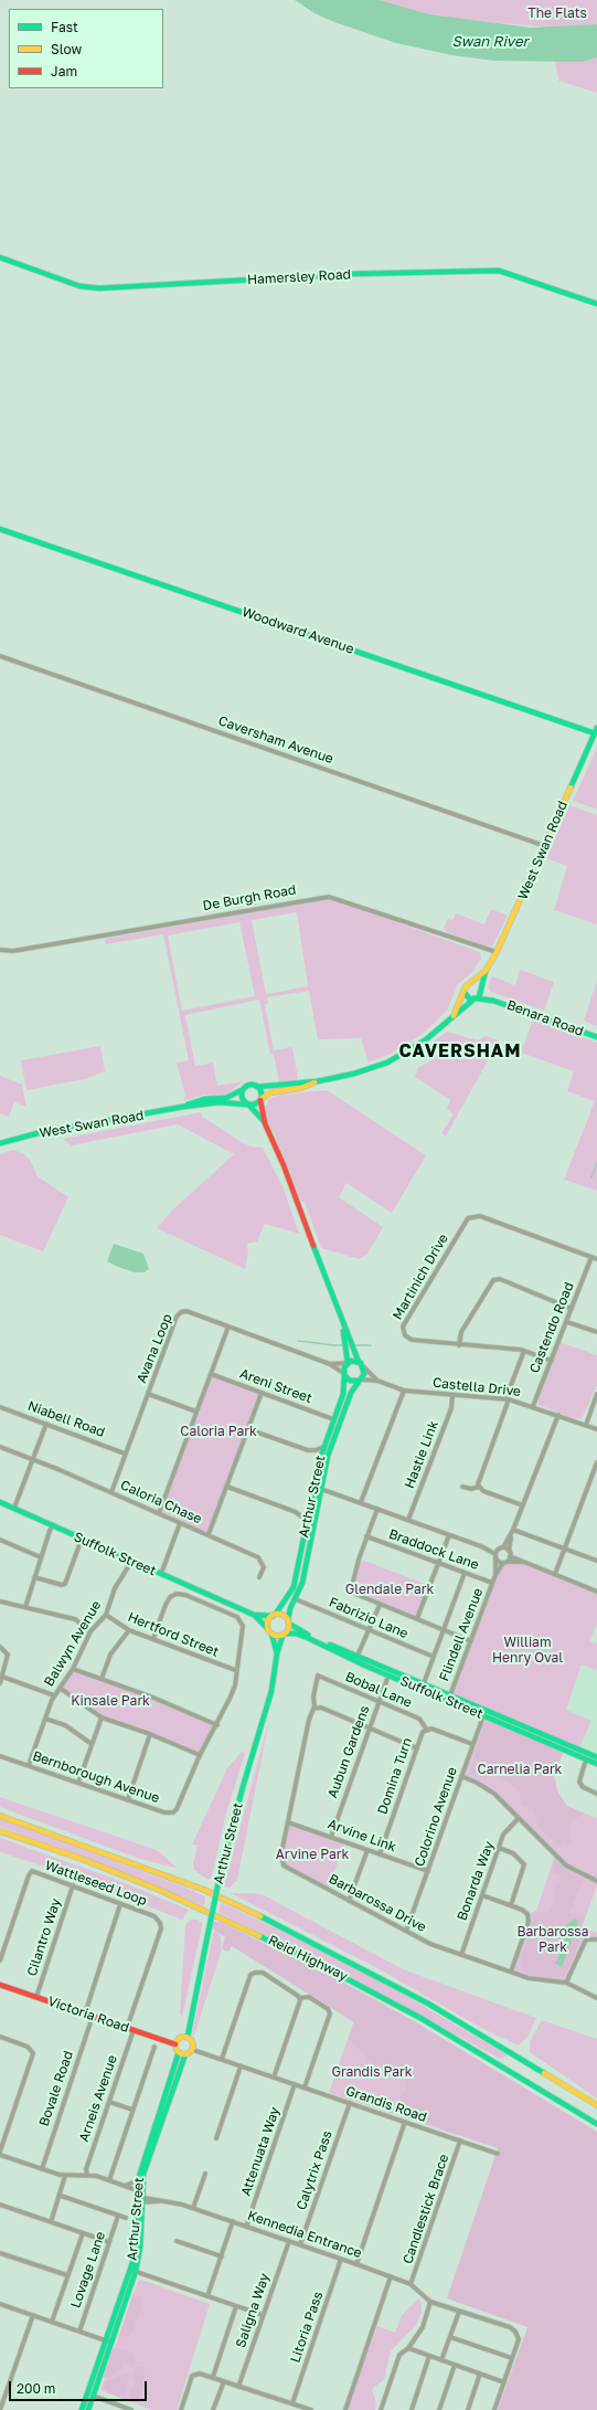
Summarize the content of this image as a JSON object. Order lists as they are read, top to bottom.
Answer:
{
  "streets": {
    "main road": [
      "Hamersley Road",
      "Woodward Avenue",
      "West Swan Road",
      "Benara Road",
      "Arthur Street",
      "Suffolk Street",
      "Reid Highway",
      "Victoria Road"
    ],
    "street": [
      "Caversham Avenue",
      "De Burgh Road",
      "Martinich Drive",
      "Castendo Road",
      "Avana Loop",
      "Areni Street",
      "Castella Drive",
      "Niabell Road",
      "Hastie Link",
      "Caloria Chase",
      "Braddock Lane",
      "Fabrizio Lane",
      "Hertford Street",
      "Flindell Avenue",
      "Balwyn Avenue",
      "Bobal Lane",
      "Aubun Gardens",
      "Domina Turn",
      "Bernborough Avenue",
      "Colorino Avenue",
      "Arvine Link",
      "Bonarda Way",
      "Wattleseed Loop",
      "Barbarossa Drive",
      "Cilantro Way",
      "Bovale Road",
      "Arneis Avenue",
      "Grandis Road",
      "Attenuata Way",
      "Calytrix Pass",
      "Candlestick Brace",
      "Kennedia Entrance",
      "Lovage Lane",
      "Saligna Way",
      "Litoria Pass"
    ]
  },
  "crossings": [
    ["Woodward Avenue", "West Swan Road"],
    ["Caversham Avenue", "West Swan Road"],
    ["West Swan Road", "De Burgh Road"],
    ["West Swan Road", "Benara Road"],
    ["Martinich Drive", "Castendo Road"],
    ["Castendo Road", "Castella Drive"],
    ["Avana Loop", "Castella Drive"],
    ["Avana Loop", "Niabell Road"],
    ["Avana Loop", "Arthur Street"],
    ["Avana Loop", "Caloria Chase"],
    ["Areni Street", "Arthur Street"],
    ["Castella Drive", "Hastie Link"],
    ["Castella Drive", "Arthur Street"],
    ["Arthur Street", "Suffolk Street"],
    ["Arthur Street", "Fabrizio Lane"],
    ["Arthur Street", "Victoria Road"],
    ["Arthur Street", "Grandis Road"],
    ["Arthur Street", "Kennedia Entrance"],
    ["Braddock Lane", "Flindell Avenue"],
    ["Suffolk Street", "Flindell Avenue"],
    ["Suffolk Street", "Balwyn Avenue"],
    ["Suffolk Street", "Aubun Gardens"],
    ["Suffolk Street", "Colorino Avenue"],
    ["Hertford Street", "Balwyn Avenue"],
    ["Hertford Street", "Bernborough Avenue"],
    ["Balwyn Avenue", "Bernborough Avenue"],
    ["Bobal Lane", "Aubun Gardens"],
    ["Bobal Lane", "Domina Turn"],
    ["Bobal Lane", "Barbarossa Drive"],
    ["Aubun Gardens", "Arvine Link"],
    ["Domina Turn", "Colorino Avenue"],
    ["Domina Turn", "Arvine Link"],
    ["Colorino Avenue", "Arvine Link"],
    ["Colorino Avenue", "Barbarossa Drive"],
    ["Arvine Link", "Barbarossa Drive"],
    ["Bonarda Way", "Barbarossa Drive"],
    ["Wattleseed Loop", "Cilantro Way"],
    ["Wattleseed Loop", "Victoria Road"],
    ["Cilantro Way", "Victoria Road"],
    ["Victoria Road", "Bovale Road"],
    ["Victoria Road", "Arneis Avenue"],
    ["Victoria Road", "Grandis Road"],
    ["Grandis Road", "Attenuata Way"],
    ["Grandis Road", "Calytrix Pass"],
    ["Grandis Road", "Candlestick Brace"],
    ["Attenuata Way", "Kennedia Entrance"],
    ["Calytrix Pass", "Kennedia Entrance"],
    ["Candlestick Brace", "Kennedia Entrance"],
    ["Kennedia Entrance", "Saligna Way"],
    ["Kennedia Entrance", "Litoria Pass"]
  ],
  "districts": ["CAVERSHAM"],
  "water": ["Swan River"],
  "parks": [
    "The Flats",
    "Caloria Park",
    "Glendale Park",
    "William Henry Oval",
    "Kinsale Park",
    "Carnelia Park",
    "Arvine Park",
    "Barbarossa Park",
    "Grandis Park"
  ],
  "legend": ["Fast", "Slow", "Jam"],
  "scale_bar": "200 m"
}
